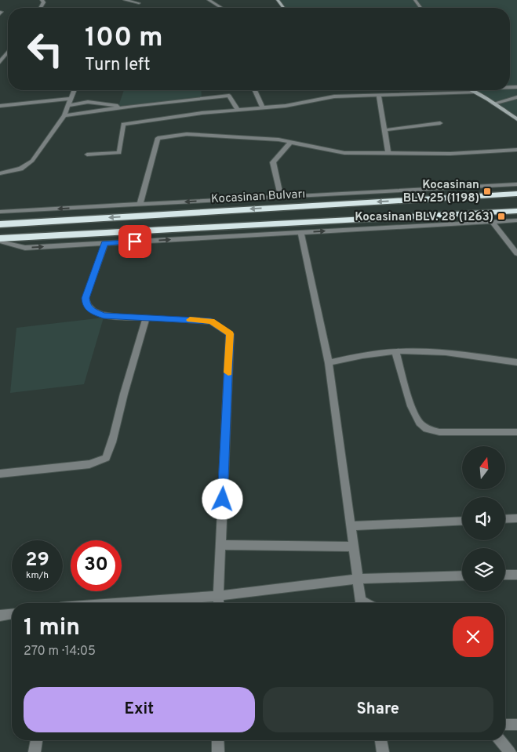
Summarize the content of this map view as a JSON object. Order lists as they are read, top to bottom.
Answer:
{
  "streets": {
    "highway": ["Kocasinan Bulvarı"]
  },
  "places": {
    "transit": ["Kocasinan BLV. 25 (1198)", "Kocasinan BLV. 28 (1263)"]
  },
  "north": "top",
  "page": {
    "turn": ["100 m", "Turn left"],
    "speed": "29 km/h",
    "limit": "30",
    "heading": ["1 min", "270 m · 14:05"],
    "buttons": ["Exit", "Share"]
  }
}
